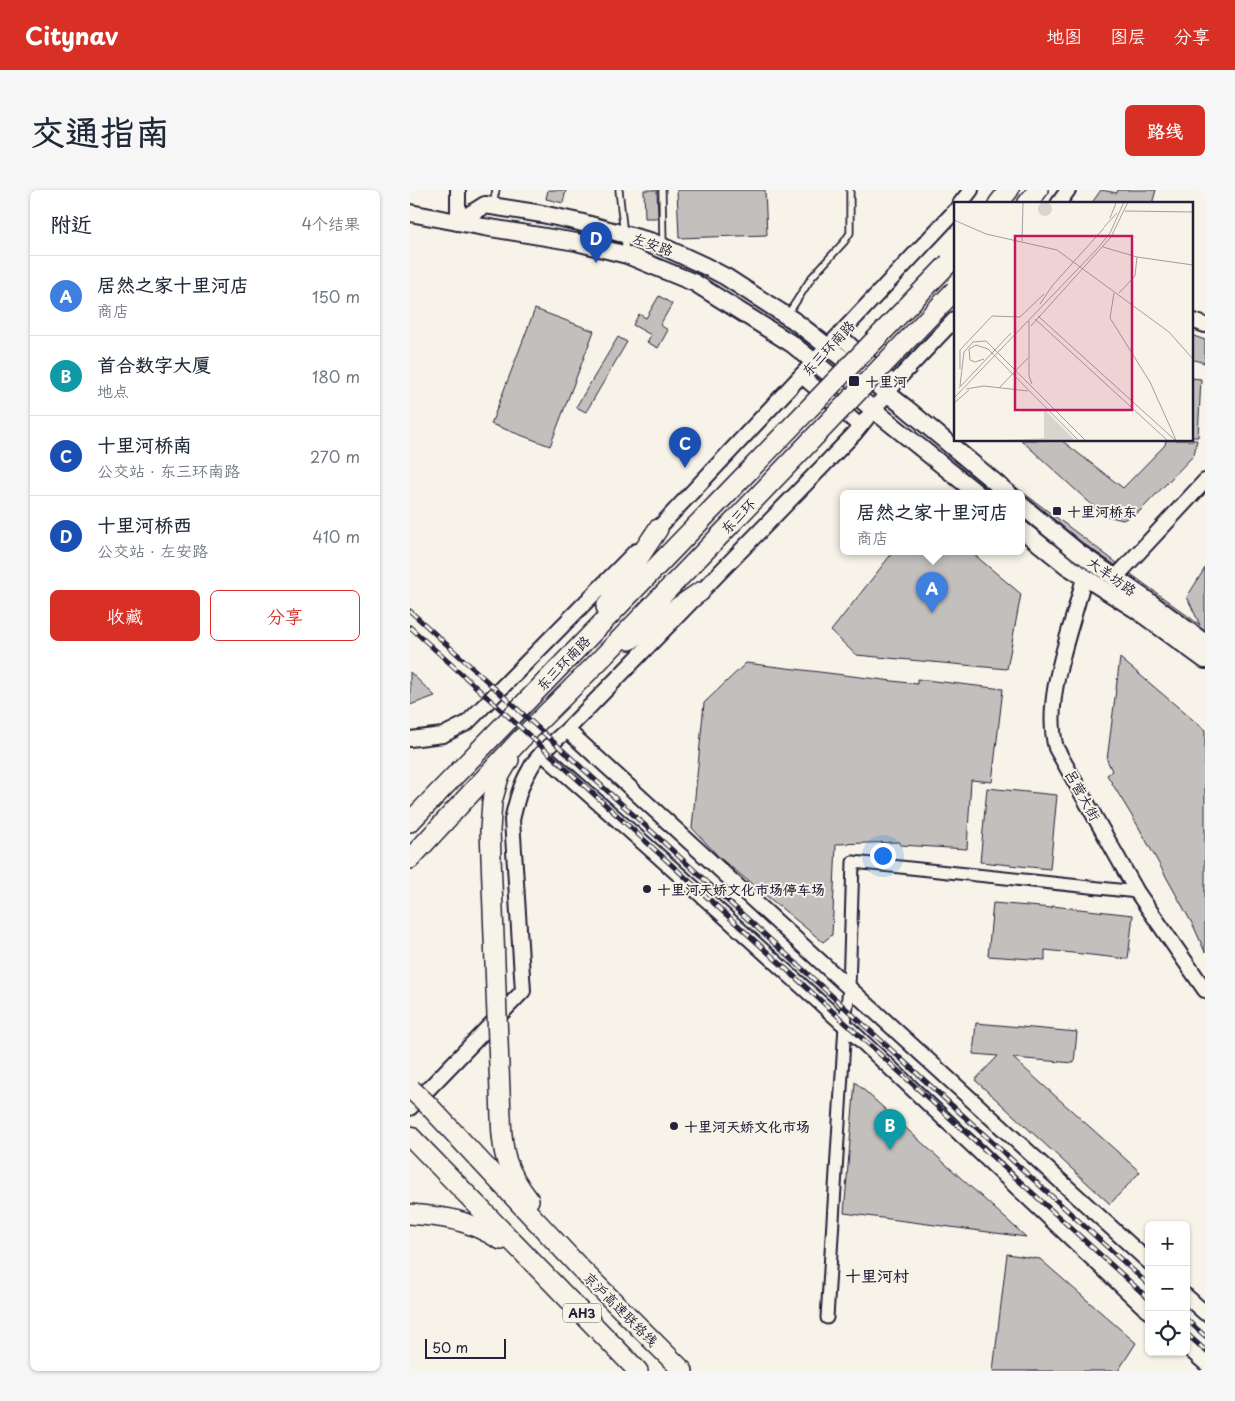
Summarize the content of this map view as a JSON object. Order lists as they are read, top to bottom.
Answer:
{
  "streets": {
    "highway": [
      "东三环南路",
      "东三环",
      "京沪高速联络线",
      "AH3"
    ],
    "main road": ["左安路", "大羊坊路"],
    "street": ["吕营大街"]
  },
  "crossings": [
    ["左安路", "东三环南路"],
    ["东三环南路", "东三环"],
    ["大羊坊路", "吕营大街"]
  ],
  "districts": ["十里河村"],
  "places": {
    "transit": ["十里河", "十里河桥东"],
    "other": ["十里河天娇文化市场停车场", "十里河天娇文化市场"]
  },
  "scale_bar": "50 m",
  "page": {
    "header": "Citynav",
    "nav": ["地图", "图层", "分享"],
    "title": "交通指南",
    "buttons": [
      "路线",
      ["收藏", "分享"]
    ],
    "heading": ["附近", "4个结果"],
    "pins": [
      "D",
      "C",
      "A",
      "B"
    ],
    "list": [
      {
        "mark": "A",
        "name": "居然之家十里河店",
        "note": "商店",
        "value": "150 m"
      },
      {
        "mark": "B",
        "name": "首合数字大厦",
        "note": "地点",
        "value": "180 m"
      },
      {
        "mark": "C",
        "name": "十里河桥南",
        "note": "公交站 · 东三环南路",
        "value": "270 m"
      },
      {
        "mark": "D",
        "name": "十里河桥西",
        "note": "公交站 · 左安路",
        "value": "410 m"
      }
    ],
    "popup": ["居然之家十里河店", "商店"],
    "map_buttons": ["+", "−"],
    "scale": "50 m"
  }
}
